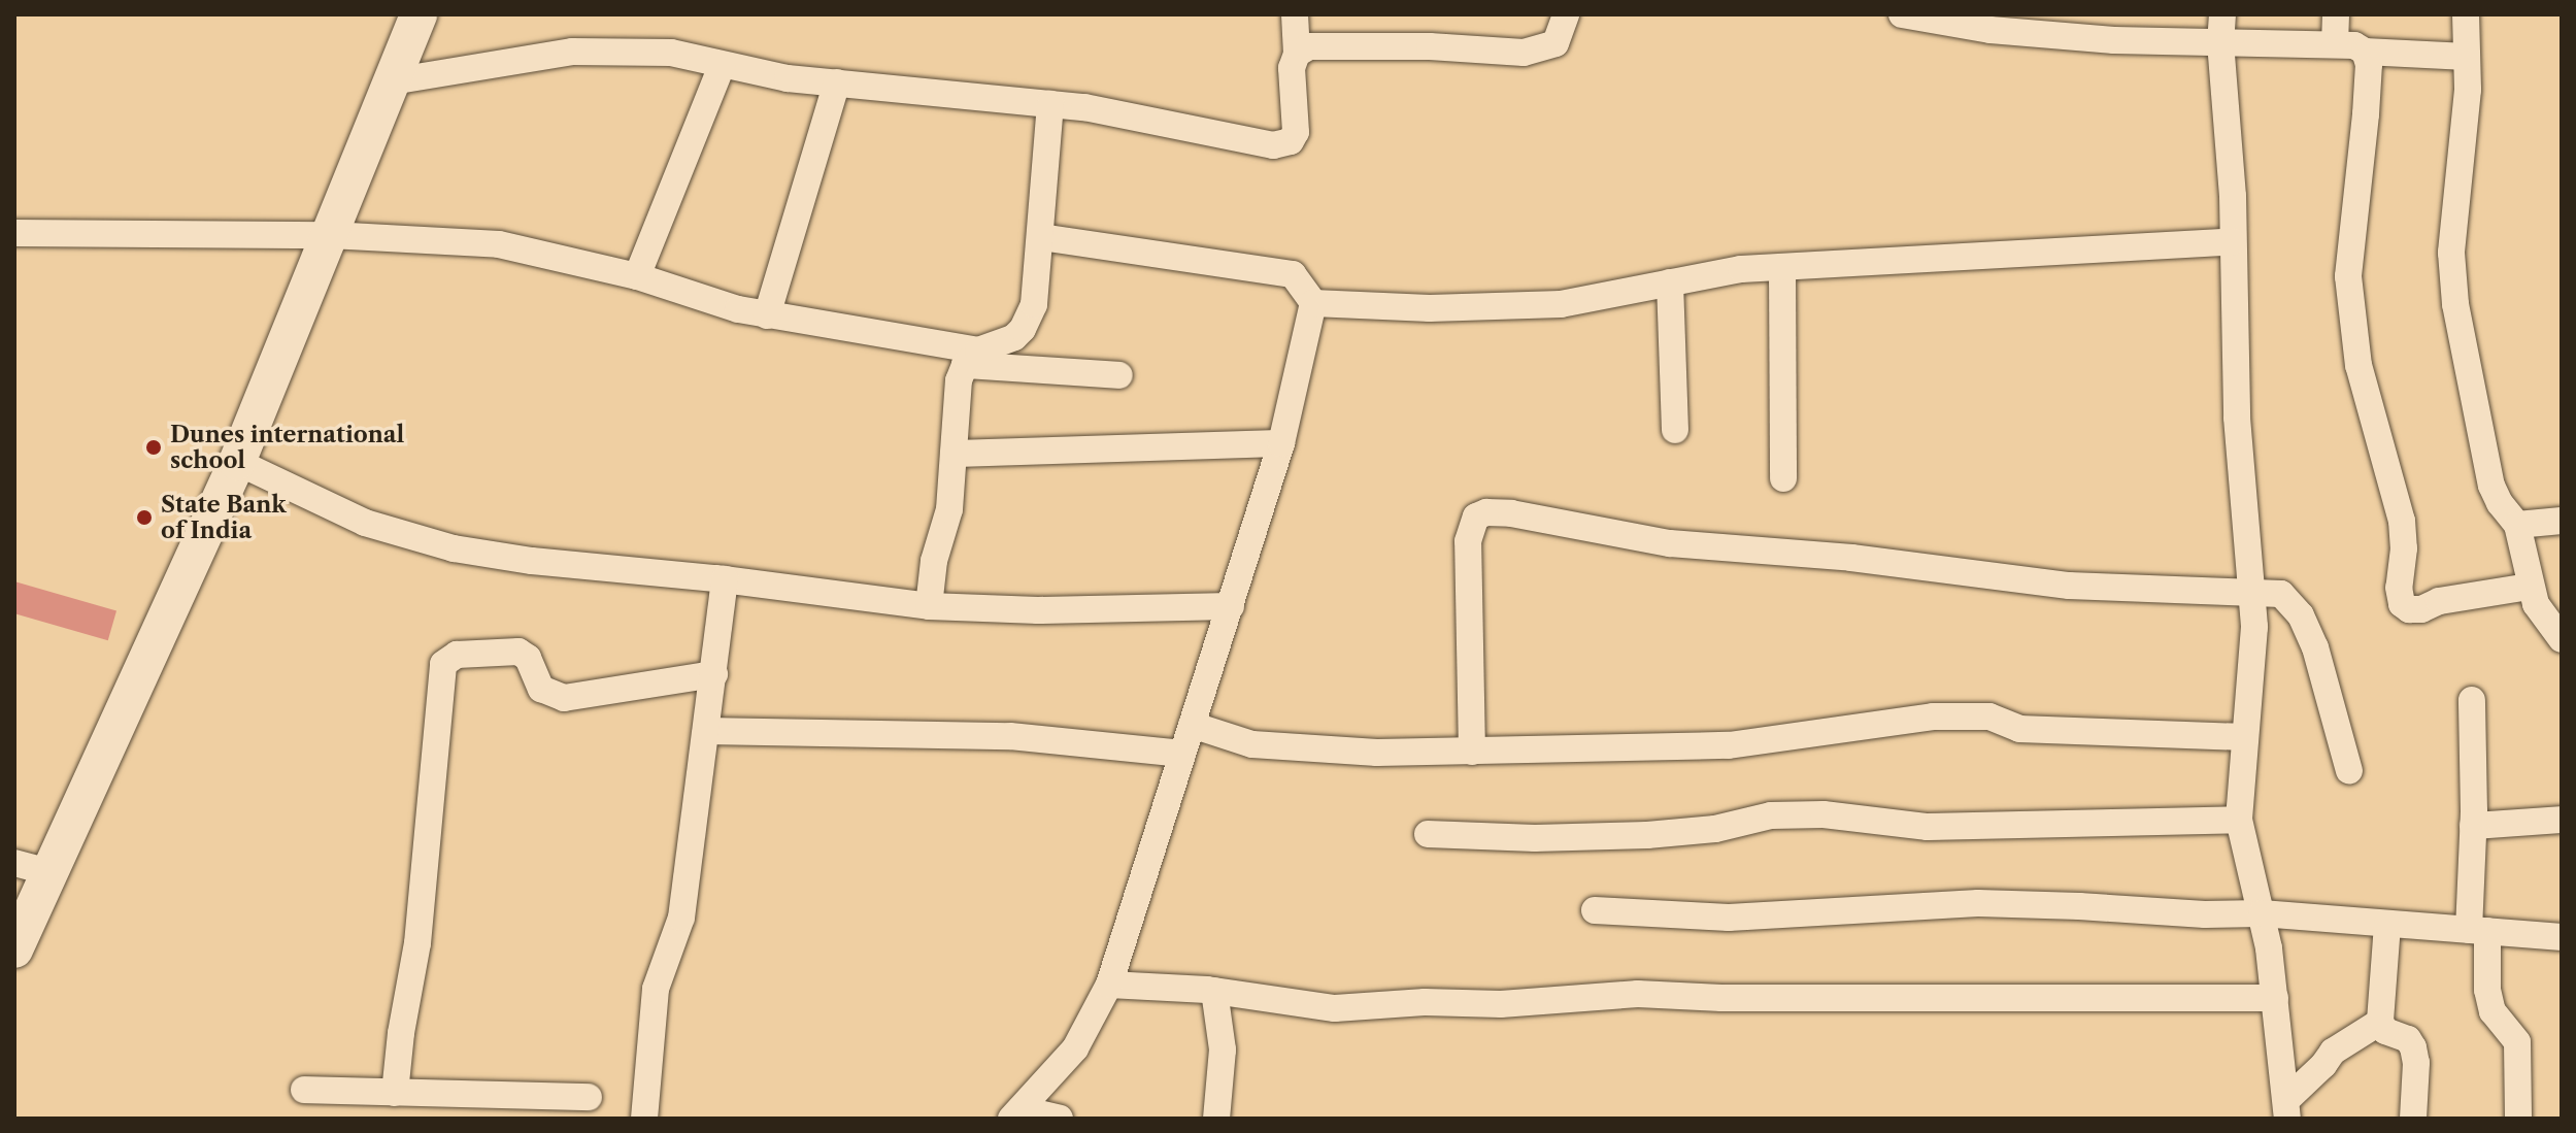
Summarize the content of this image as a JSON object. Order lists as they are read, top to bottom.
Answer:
{
  "places": ["Dunes international school", "State Bank of India"]
}
